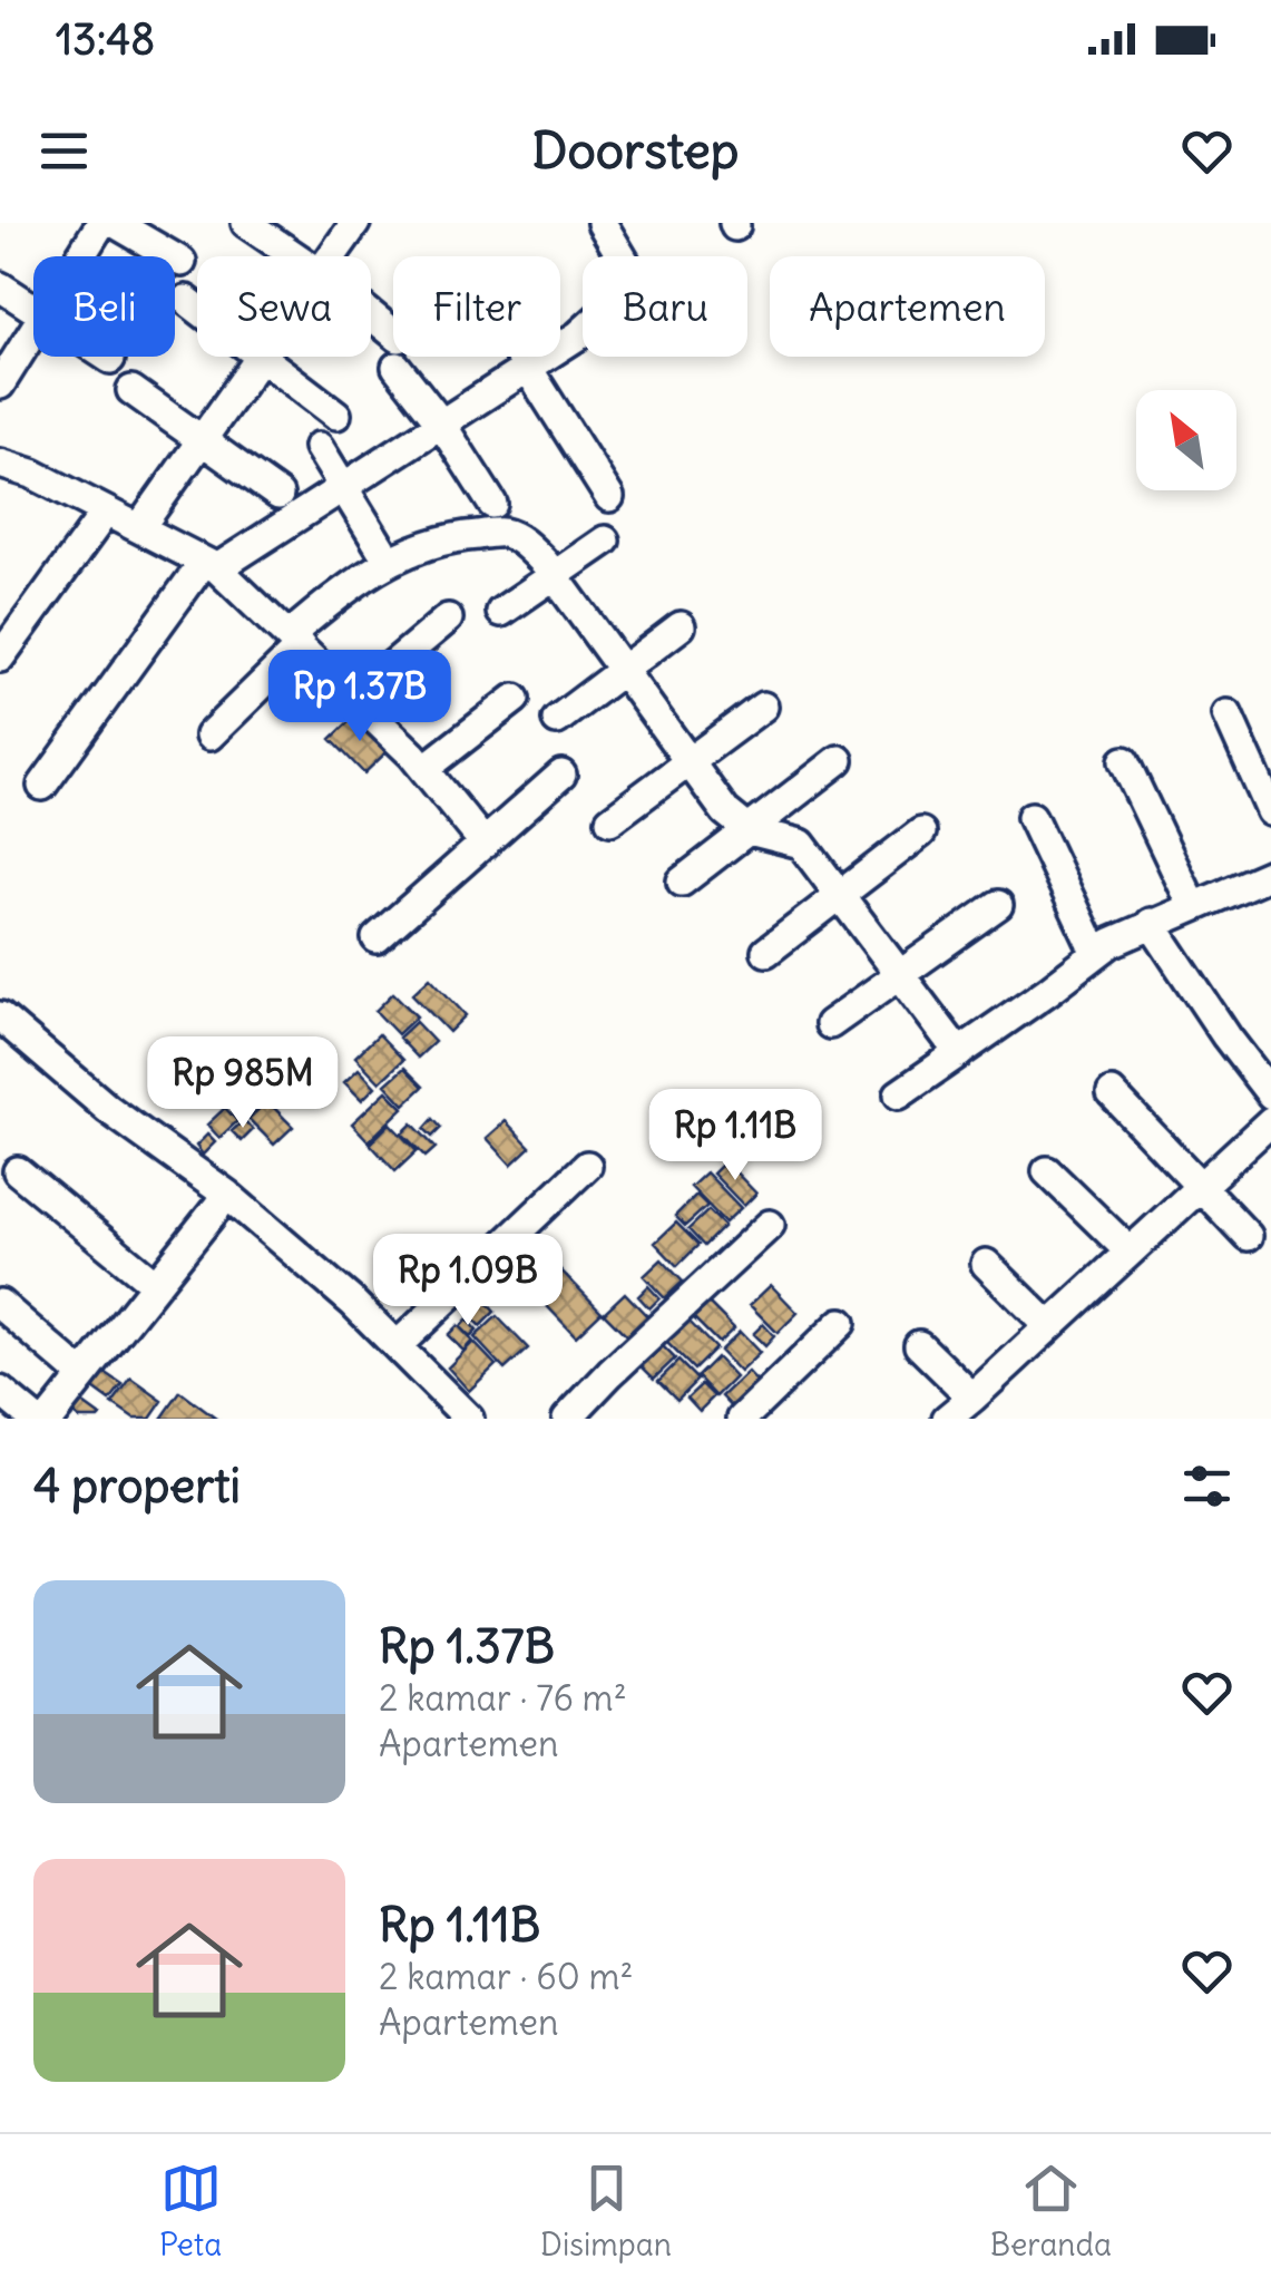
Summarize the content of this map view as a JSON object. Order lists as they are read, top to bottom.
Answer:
{
  "north": "top left",
  "page": {
    "status": "13:48",
    "header": "Doorstep",
    "chip": [
      "Beli",
      "Sewa",
      "Filter",
      "Baru",
      "Apartemen"
    ],
    "price": [
      "Rp 1.37B",
      "Rp 985M",
      "Rp 1.11B",
      "Rp 1.09B"
    ],
    "heading": "4 properti",
    "list": [
      {
        "name": "Rp 1.37B",
        "note": "2 kamar · 76 m² · Apartemen"
      },
      {
        "name": "Rp 1.11B",
        "note": "2 kamar · 60 m² · Apartemen"
      }
    ],
    "tabs": ["Peta", "Disimpan", "Beranda"]
  }
}
